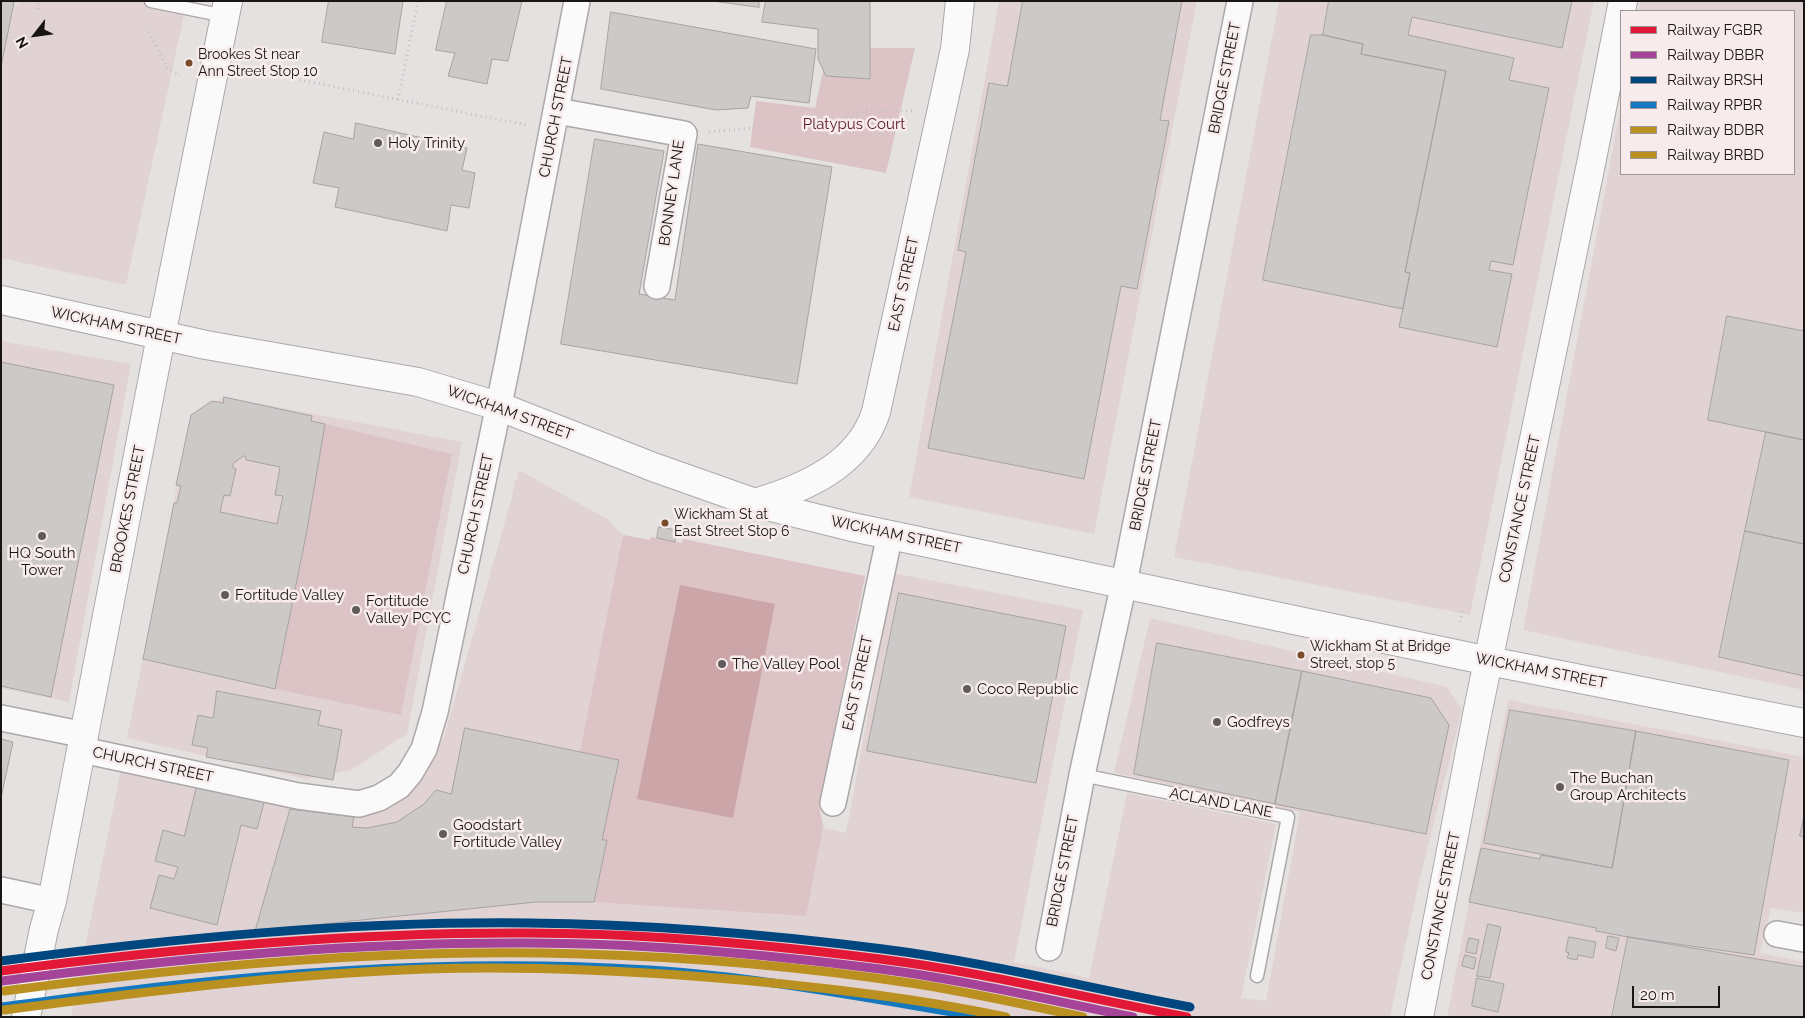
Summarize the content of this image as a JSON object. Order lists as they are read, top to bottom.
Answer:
{
  "streets": {
    "main road": [
      "EAST STREET",
      "WICKHAM STREET",
      "BROOKES STREET",
      "CONSTANCE STREET"
    ],
    "street": ["BRIDGE STREET", "CHURCH STREET", "BONNEY LANE"],
    "lane": ["ACLAND LANE"]
  },
  "crossings": [
    ["BRIDGE STREET", "WICKHAM STREET"],
    ["BRIDGE STREET", "ACLAND LANE"],
    ["CHURCH STREET", "BONNEY LANE"],
    ["CHURCH STREET", "WICKHAM STREET"],
    ["CHURCH STREET", "BROOKES STREET"],
    ["EAST STREET", "WICKHAM STREET"],
    ["WICKHAM STREET", "BROOKES STREET"],
    ["WICKHAM STREET", "CONSTANCE STREET"]
  ],
  "parks": ["Platypus Court"],
  "places": [
    "Brookes St near Ann Street Stop 10",
    "Holy Trinity",
    "Wickham St at East Street Stop 6",
    "HQ South Tower",
    "Fortitude Valley",
    "Fortitude Valley PCYC",
    "Wickham St at Bridge Street, stop 5",
    "The Valley Pool",
    "Coco Republic",
    "Godfreys",
    "The Buchan Group Architects",
    "Goodstart Fortitude Valley"
  ],
  "lines": [
    "rail line BRSH",
    "rail line FGBR",
    "rail line DBBR",
    "rail line BDBR",
    "rail line RPBR",
    "rail line BRBD"
  ],
  "legend": [
    "Railway FGBR",
    "Railway DBBR",
    "Railway BRSH",
    "Railway RPBR",
    "Railway BDBR",
    "Railway BRBD"
  ],
  "scale_bar": "20 m",
  "north": "bottom left"
}
